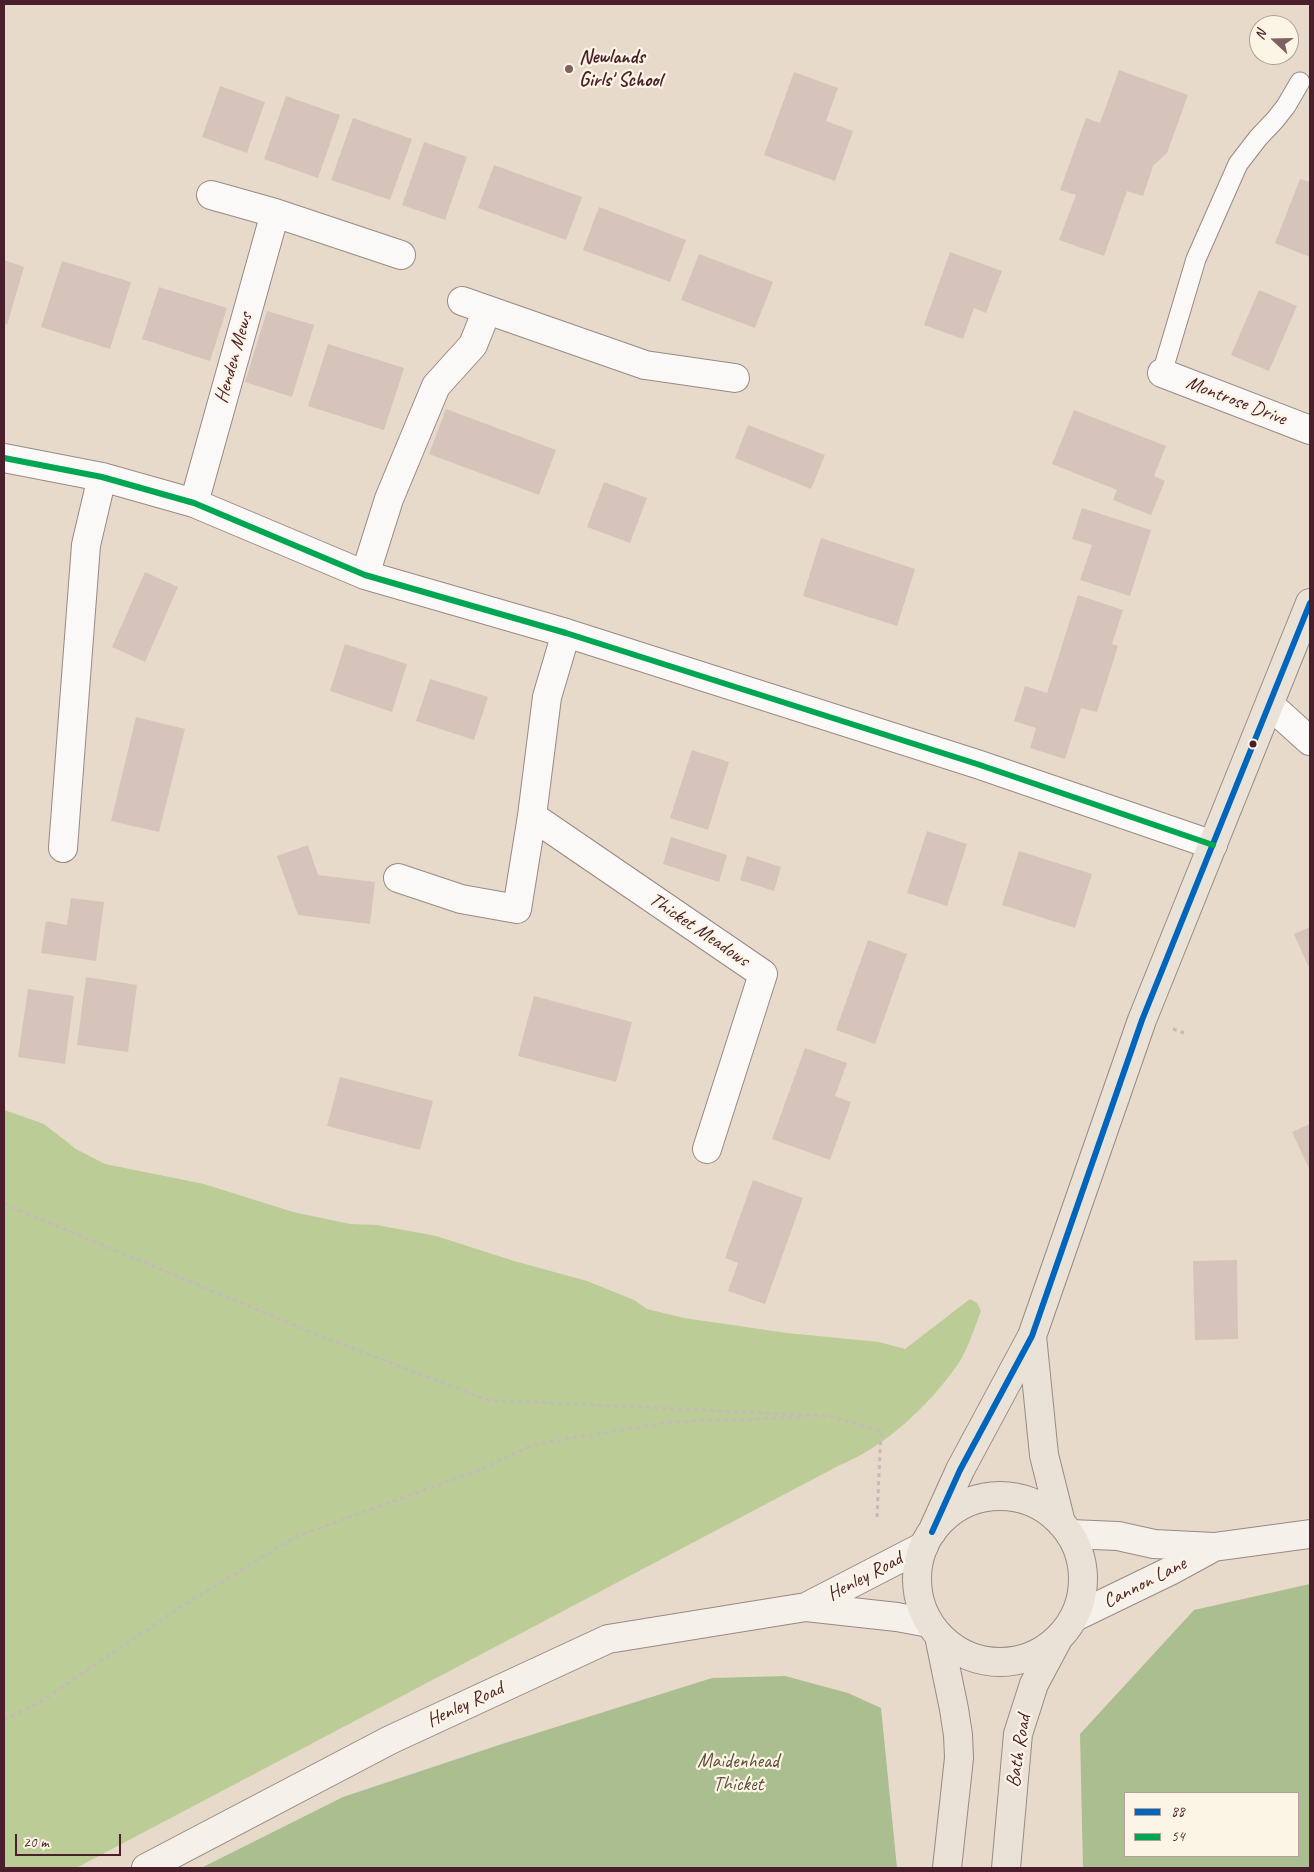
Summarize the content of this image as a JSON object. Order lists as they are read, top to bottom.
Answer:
{
  "streets": {
    "main road": ["Bath Road"],
    "street": [
      "Henden Mews",
      "Montrose Drive",
      "Thicket Meadows",
      "Henley Road",
      "Cannon Lane"
    ]
  },
  "crossings": [
    ["Henley Road", "Cannon Lane"],
    ["Henley Road", "Bath Road"],
    ["Cannon Lane", "Bath Road"]
  ],
  "parks": ["Maidenhead Thicket"],
  "places": ["Newlands Girls' School"],
  "lines": ["transit line 54", "transit line 88"],
  "legend": ["88", "54"],
  "scale_bar": "20 m",
  "north": "left"
}
